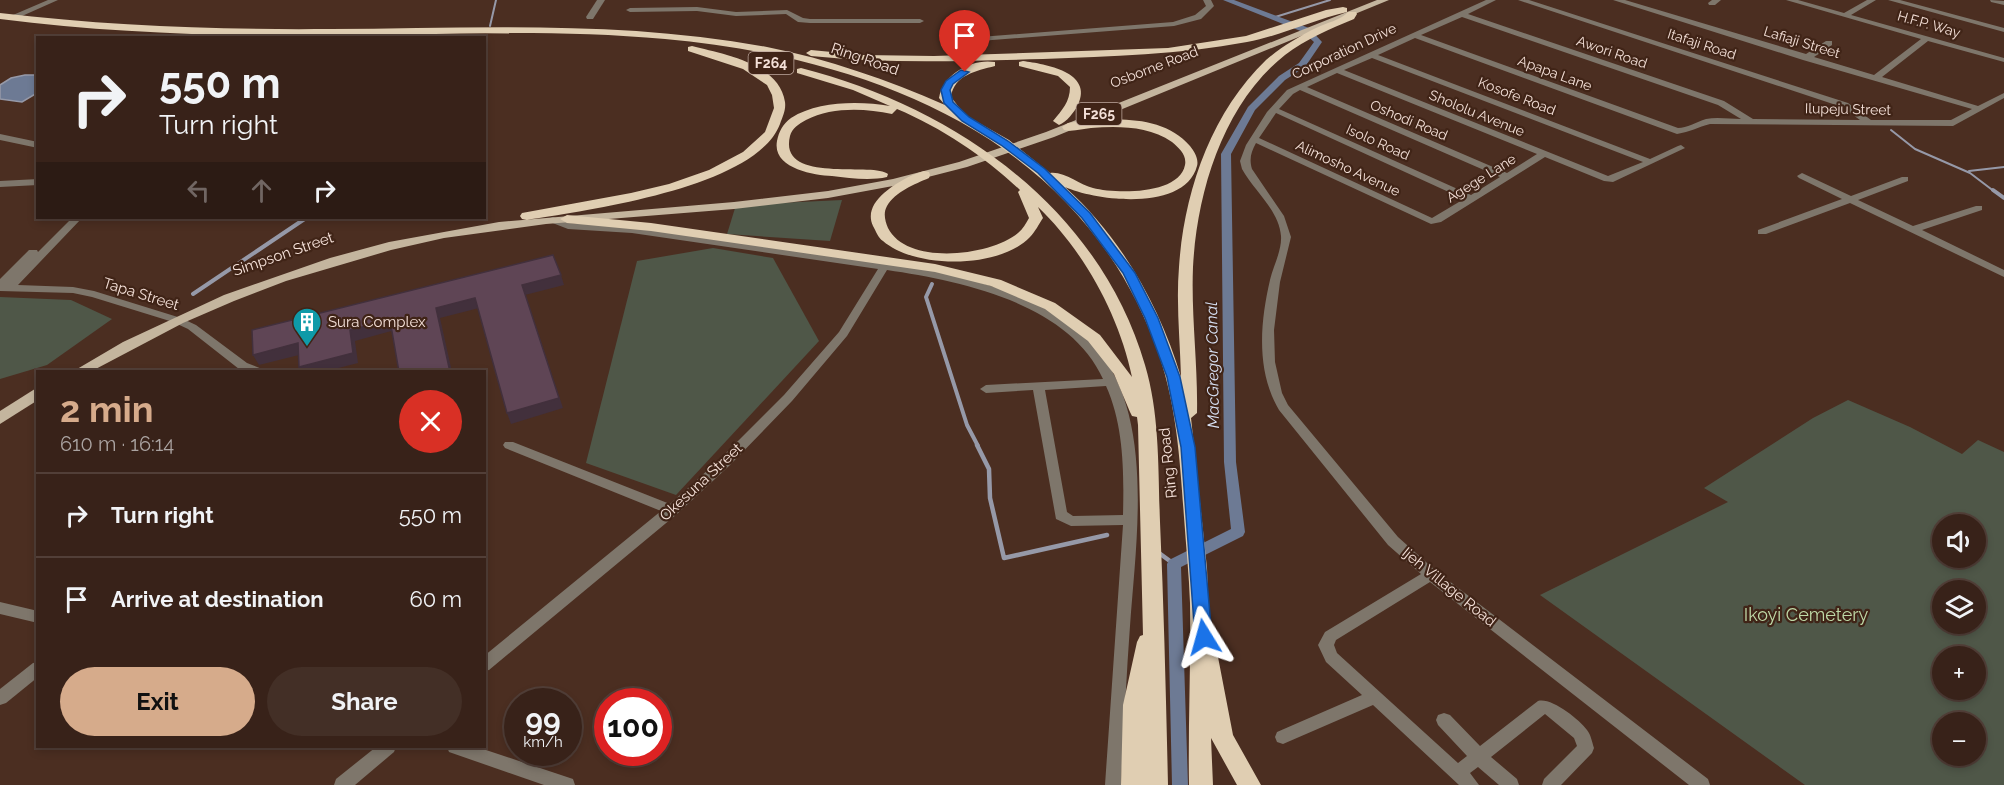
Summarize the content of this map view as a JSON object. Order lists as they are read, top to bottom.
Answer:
{
  "streets": {
    "highway": ["Ring Road", "F264", "F265"],
    "main road": ["Osborne Road", "Simpson Street"],
    "street": [
      "H.F.P. Way",
      "Lafiaji Street",
      "Itafaji Road",
      "Corporation Drive",
      "Awori Road",
      "Apapa Lane",
      "Kosofe Road",
      "Ilupeju Street",
      "Shololu Avenue",
      "Oshodi Road",
      "Isolo Road",
      "Alimosho Avenue",
      "Agege Lane",
      "Tapa Street",
      "Okesuna Street",
      "Ijeh Village Road"
    ]
  },
  "crossings": [
    ["Lafiaji Street", "Ilupeju Street"],
    ["Itafaji Road", "Ilupeju Street"],
    ["Corporation Drive", "Awori Road"],
    ["Corporation Drive", "Apapa Lane"],
    ["Corporation Drive", "Kosofe Road"],
    ["Corporation Drive", "Shololu Avenue"],
    ["Corporation Drive", "Oshodi Road"],
    ["Corporation Drive", "Isolo Road"],
    ["Corporation Drive", "Alimosho Avenue"],
    ["Corporation Drive", "Ijeh Village Road"],
    ["Awori Road", "Ilupeju Street"],
    ["Ring Road", "F265"],
    ["Osborne Road", "F265"],
    ["Osborne Road", "Simpson Street"],
    ["Apapa Lane", "Ilupeju Street"],
    ["Kosofe Road", "Shololu Avenue"],
    ["Shololu Avenue", "Agege Lane"],
    ["Oshodi Road", "Agege Lane"],
    ["Isolo Road", "Agege Lane"],
    ["Alimosho Avenue", "Agege Lane"],
    ["Simpson Street", "Tapa Street"]
  ],
  "water": ["MacGregor Canal"],
  "parks": ["Ikoyi Cemetery"],
  "places": {
    "building": ["Sura Complex"]
  },
  "page": {
    "turn": ["550 m", "Turn right"],
    "heading": ["2 min", "610 m · 16:14"],
    "list": [
      {
        "name": "Turn right",
        "value": "550 m"
      },
      {
        "name": "Arrive at destination",
        "value": "60 m"
      }
    ],
    "map_buttons": ["+", "−"],
    "buttons": ["Exit", "Share"],
    "speed": "99 km/h",
    "limit": "100"
  }
}
